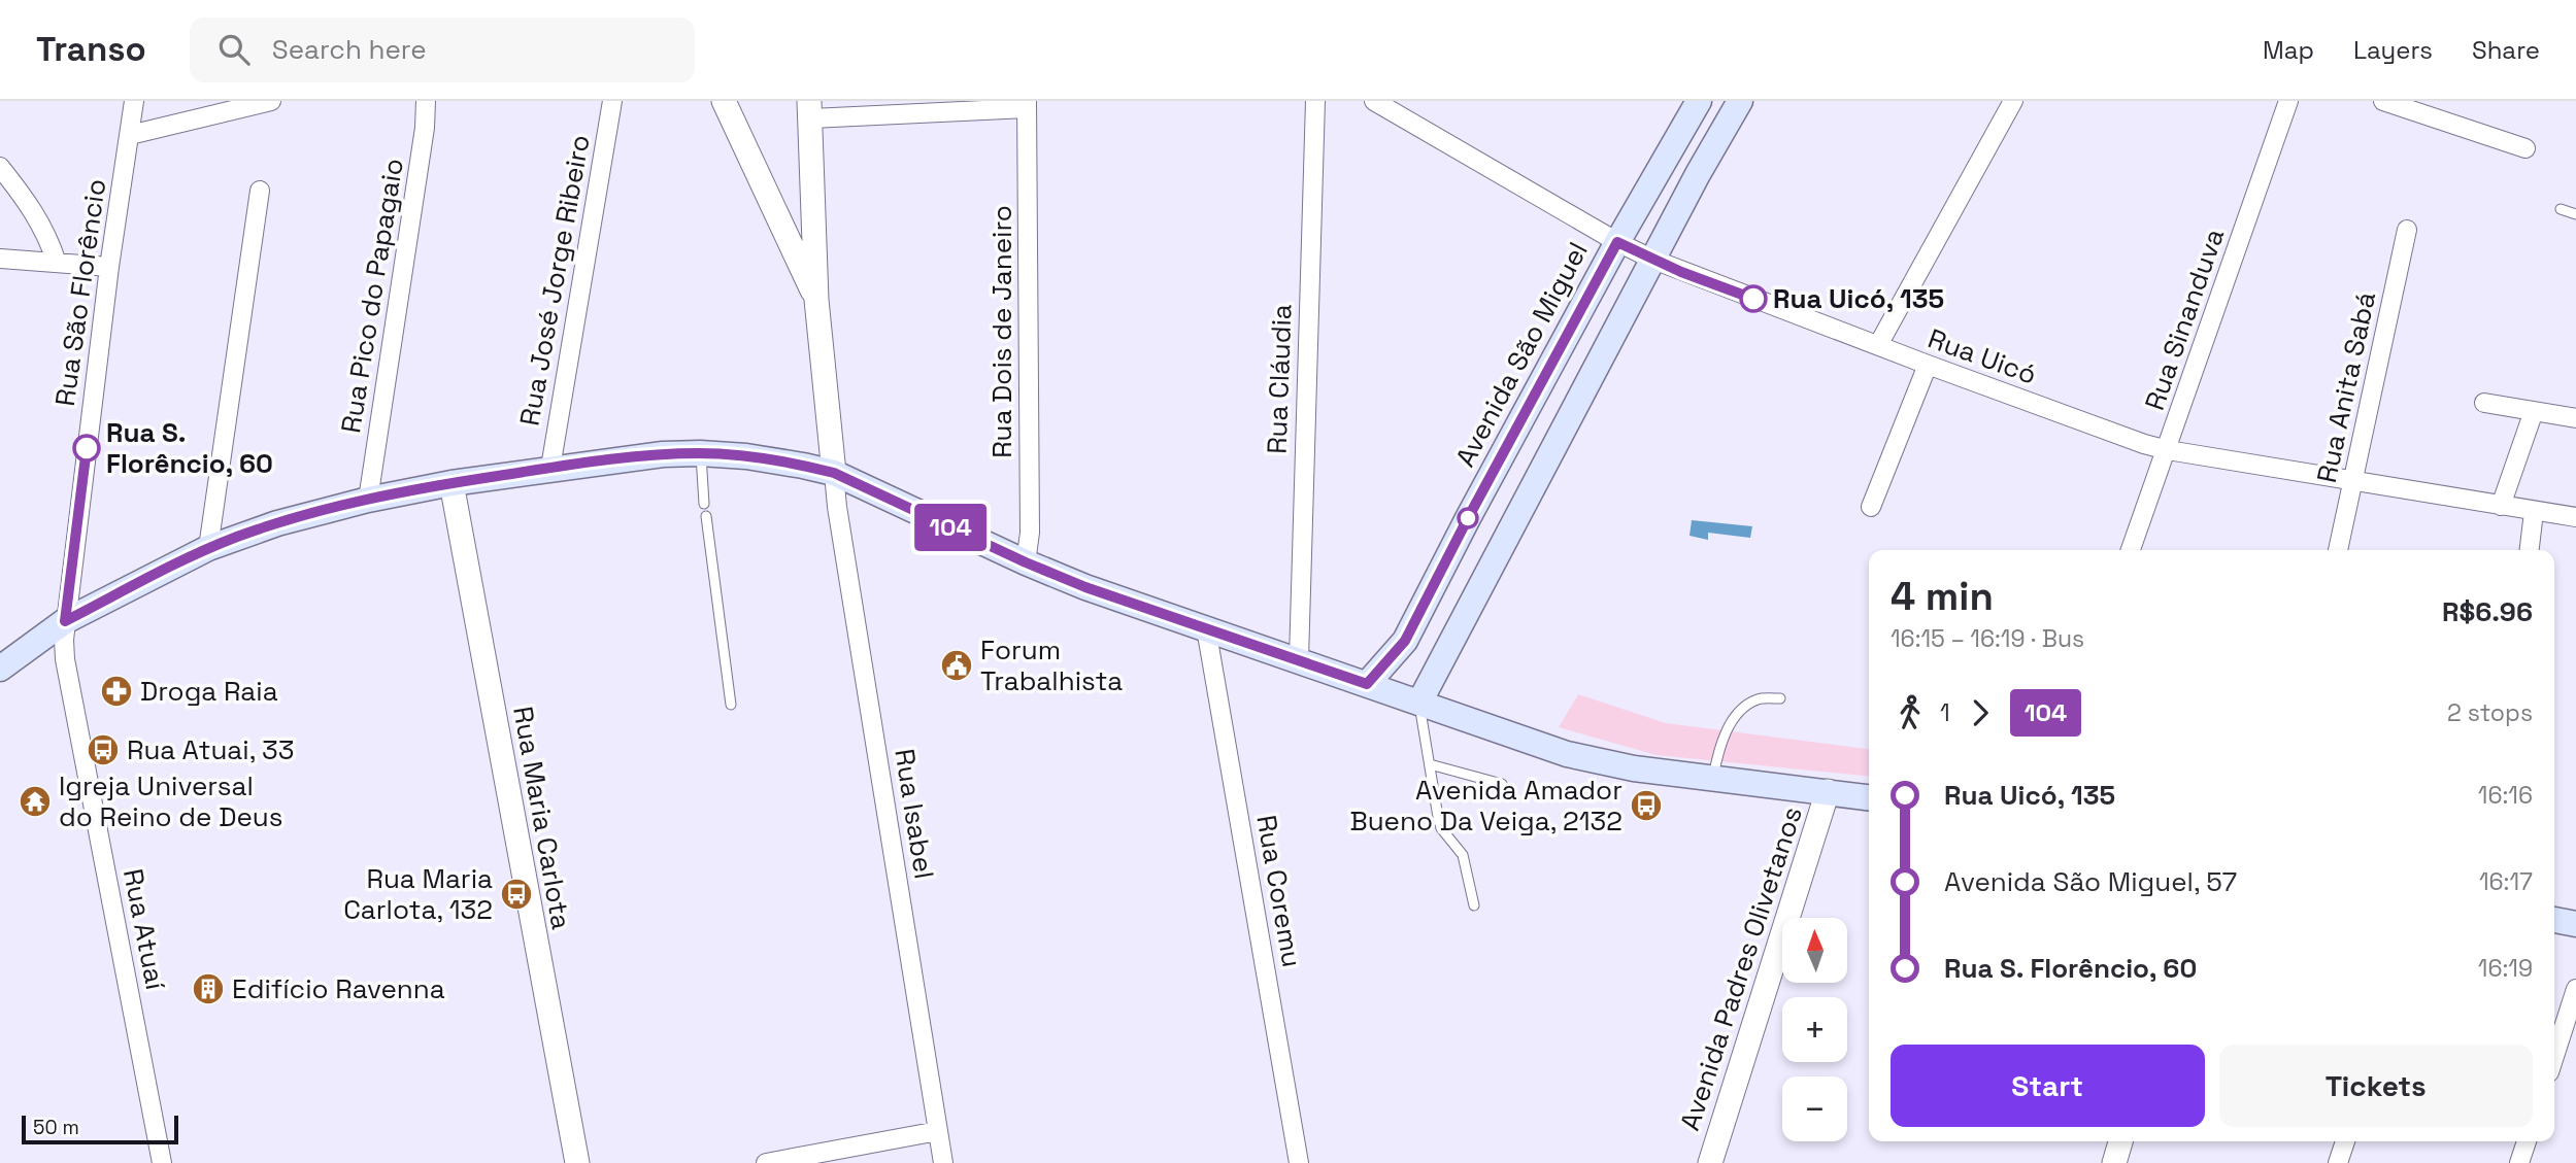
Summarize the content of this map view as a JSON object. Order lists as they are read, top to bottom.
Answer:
{
  "streets": {
    "main road": ["Avenida São Miguel"],
    "street": [
      "Rua José Jorge Ribeiro",
      "Rua São Florêncio",
      "Rua Pico do Papagaio",
      "Rua Sinanduva",
      "Rua Dois de Janeiro",
      "Rua Uicó",
      "Rua Cláudia",
      "Rua Anita Sabá",
      "Rua Isabel",
      "Rua Maria Carlota",
      "Rua Coremu",
      "Rua Atuaí",
      "Avenida Padres Olivetanos"
    ]
  },
  "crossings": [
    ["Rua São Florêncio", "Rua Atuaí"],
    ["Rua Sinanduva", "Rua Uicó"],
    ["Avenida São Miguel", "Rua Uicó"],
    ["Rua Uicó", "Rua Anita Sabá"]
  ],
  "places": {
    "other": ["Rua Uicó, 135", "Rua S. Florêncio, 60"],
    "public building": ["Forum Trabalhista"],
    "pharmacy": ["Droga Raia"],
    "bus stop": ["Rua Atuai, 33", "Avenida Amador Bueno Da Veiga, 2132", "Rua Maria Carlota, 132"],
    "temple": ["Igreja Universal do Reino de Deus"],
    "building": ["Edifício Ravenna"]
  },
  "lines": ["bus line 104"],
  "scale_bar": "50 m",
  "north": "top",
  "page": {
    "header": "Transo",
    "search": "Search here",
    "nav": ["Map", "Layers", "Share"],
    "on_map": "104",
    "heading": ["4 min", "16:15 – 16:19 · Bus", "R$6.96"],
    "legs": ["1", "104", "2 stops"],
    "list": [
      {
        "name": "Rua Uicó, 135",
        "value": "16:16"
      },
      {
        "name": "Avenida São Miguel, 57",
        "value": "16:17"
      },
      {
        "name": "Rua S. Florêncio, 60",
        "value": "16:19"
      }
    ],
    "map_buttons": ["+", "−"],
    "buttons": ["Start", "Tickets"],
    "scale": "50 m"
  }
}
